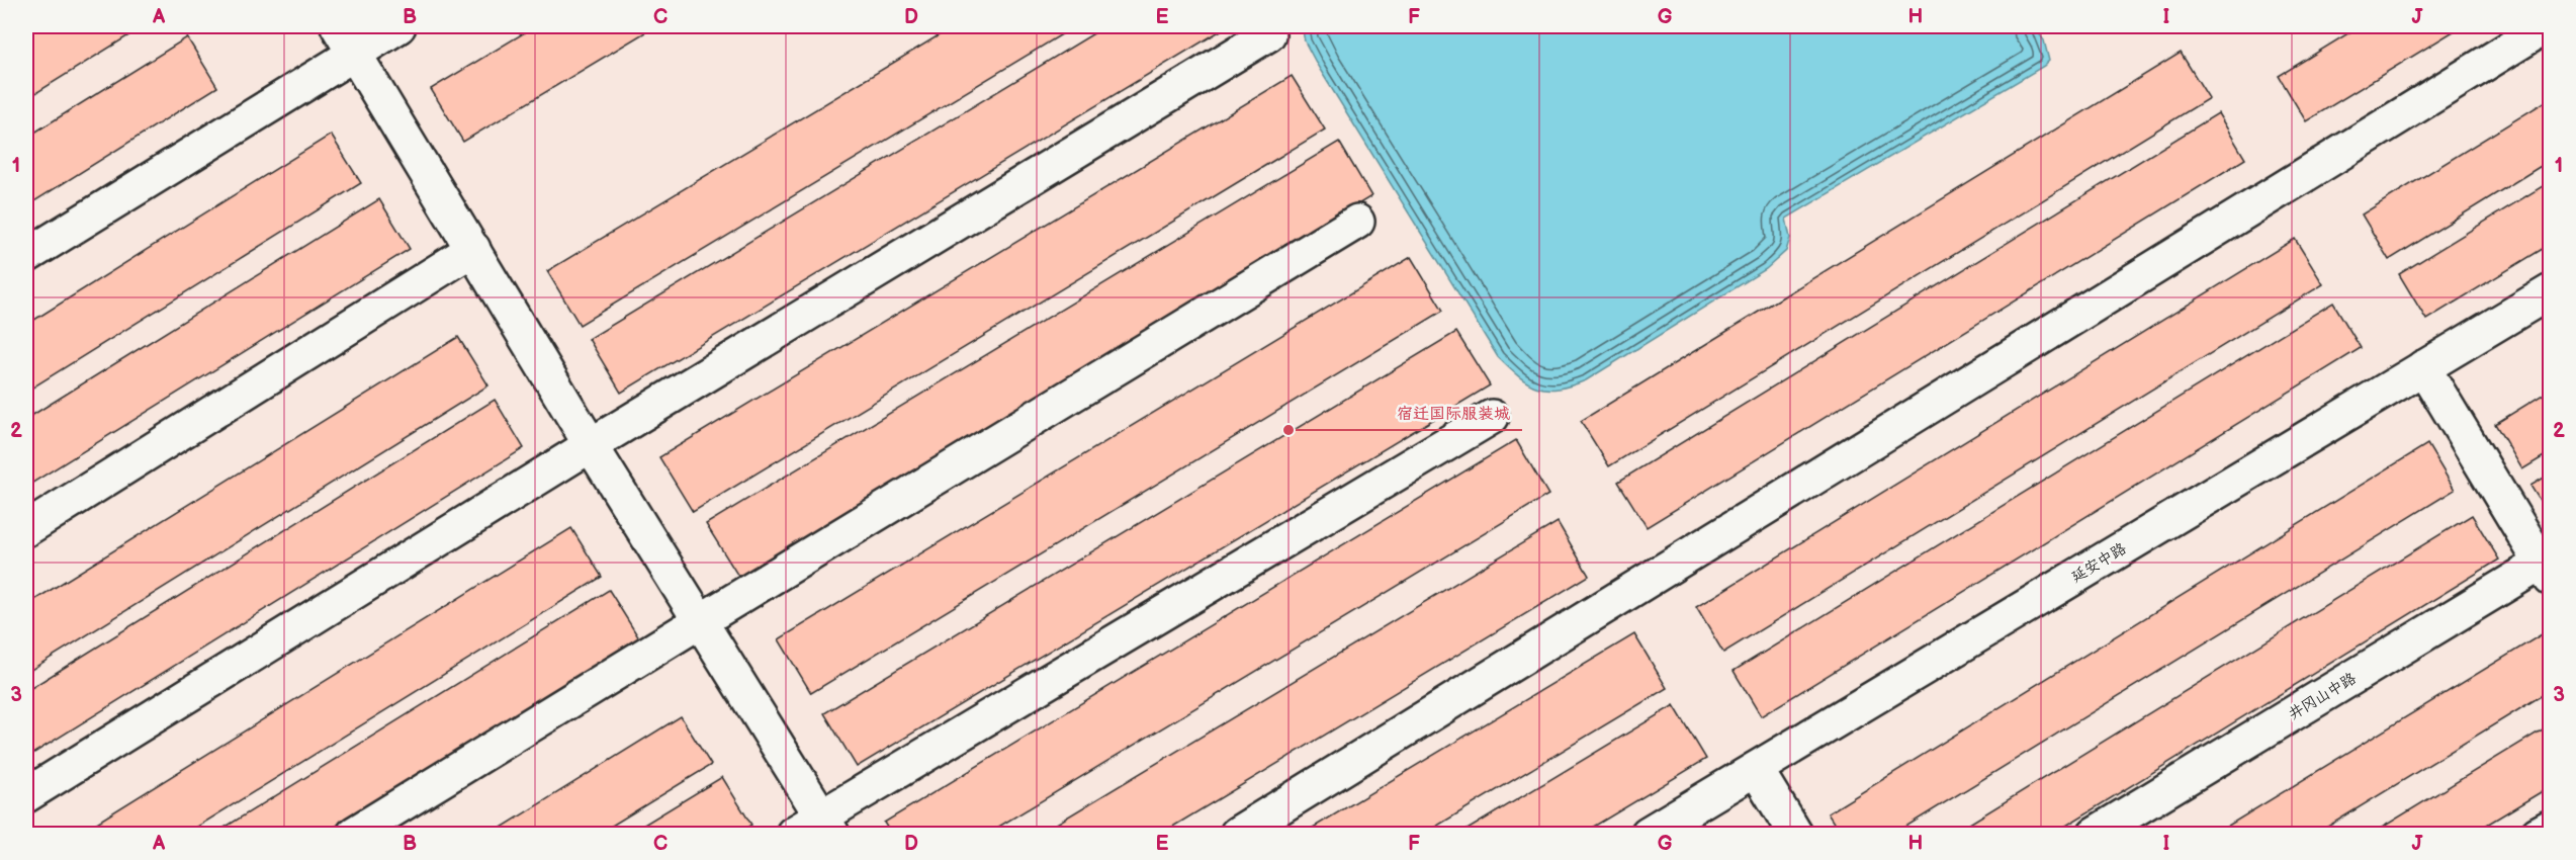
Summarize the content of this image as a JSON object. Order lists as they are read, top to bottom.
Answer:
{
  "streets": {
    "street": ["延安中路", "井冈山中路"]
  },
  "places": ["宿迁国际服装城"],
  "grid": {
    "columns": [
      "A",
      "B",
      "C",
      "D",
      "E",
      "F",
      "G",
      "H",
      "I",
      "J"
    ],
    "rows": ["1", "2", "3"]
  }
}
